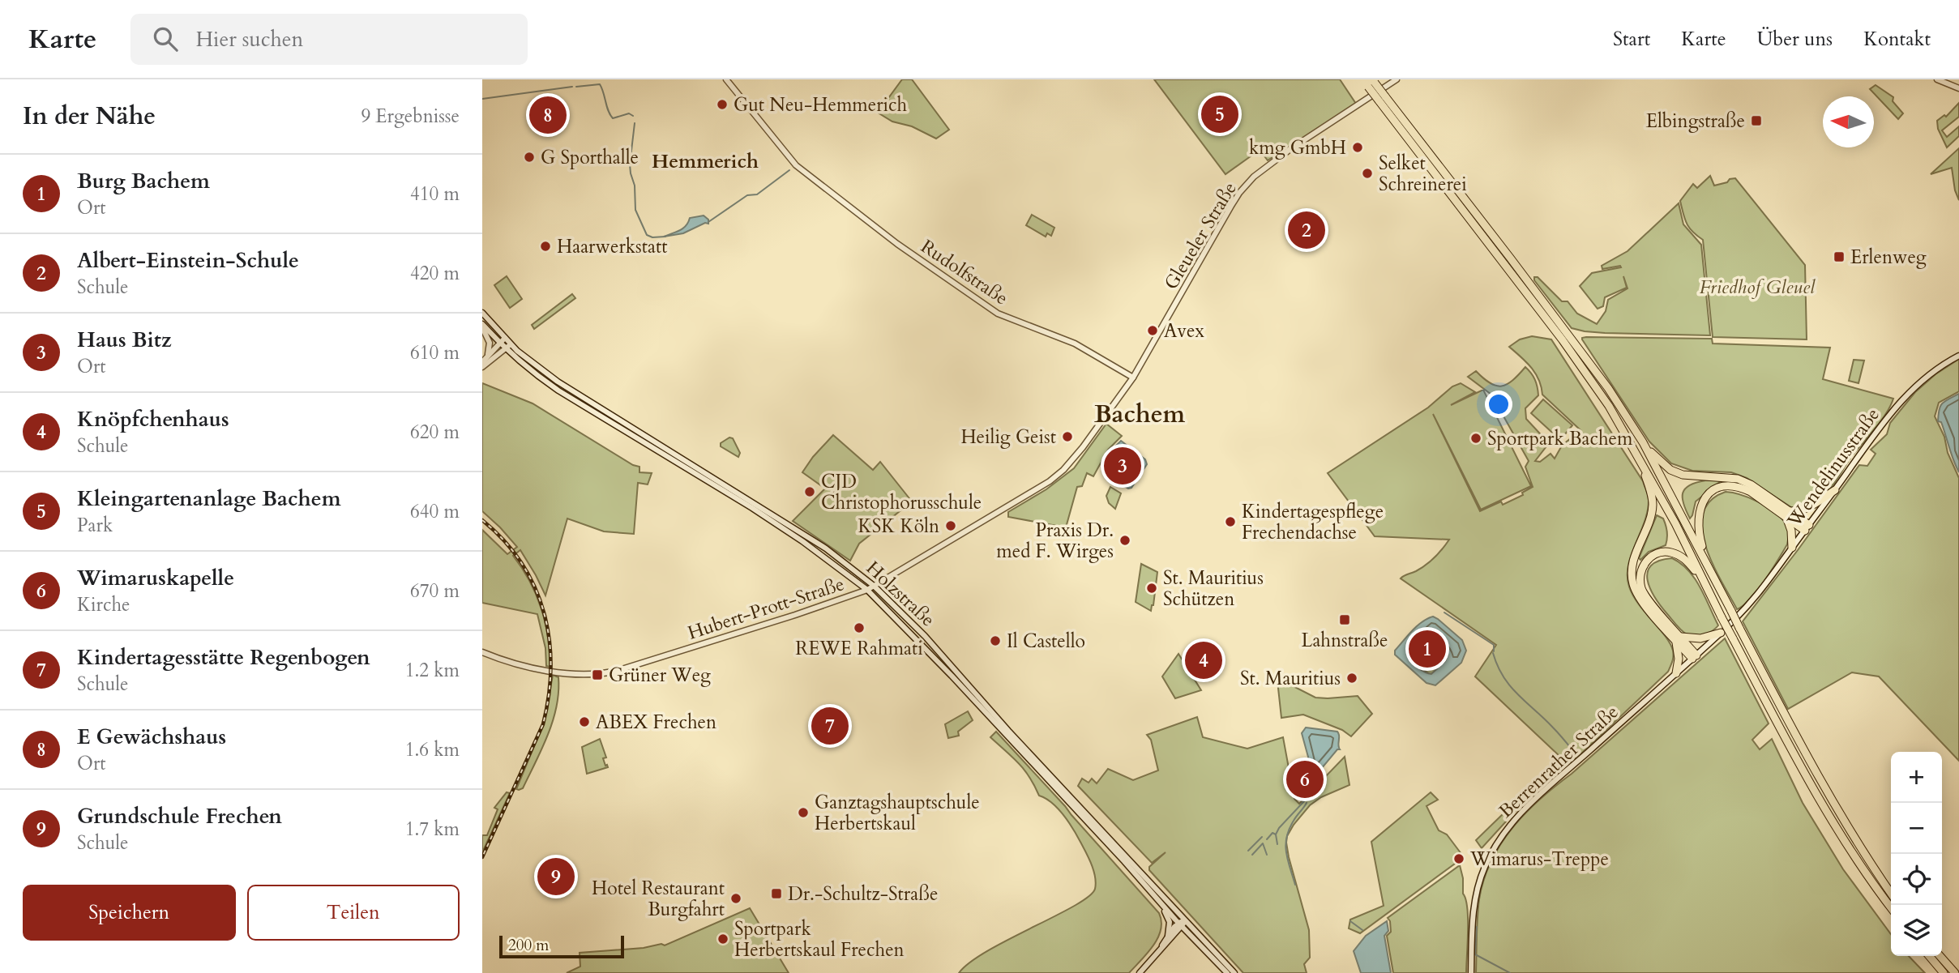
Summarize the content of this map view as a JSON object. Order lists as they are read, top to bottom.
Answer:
{
  "streets": {
    "main road": [
      "Gleueler Straße",
      "Rudolfstraße",
      "Wendelinusstraße",
      "Holzstraße",
      "Hubert-Prott-Straße",
      "Berrenrather Straße"
    ]
  },
  "crossings": [
    ["Gleueler Straße", "Rudolfstraße"],
    ["Gleueler Straße", "Hubert-Prott-Straße"],
    ["Wendelinusstraße", "Berrenrather Straße"],
    ["Holzstraße", "Hubert-Prott-Straße"]
  ],
  "districts": ["Hemmerich", "Bachem"],
  "parks": ["Friedhof Gleuel"],
  "places": {
    "other": [
      "Gut Neu-Hemmerich",
      "kmg GmbH",
      "G Sporthalle",
      "Selket Schreinerei",
      "Haarwerkstatt",
      "Avex",
      "Heilig Geist",
      "Sportpark Bachem",
      "CJD Christophorusschule",
      "Kindertagespflege Frechendachse",
      "KSK Köln",
      "Praxis Dr. med F. Wirges",
      "St. Mauritius Schützen",
      "REWE Rahmati",
      "Il Castello",
      "St. Mauritius",
      "ABEX Frechen",
      "Ganztagshauptschule Herbertskaul",
      "Wimarus-Treppe",
      "Hotel Restaurant Burgfahrt",
      "Sportpark Herbertskaul Frechen"
    ],
    "transit": [
      "Elbingstraße",
      "Erlenweg",
      "Lahnstraße",
      "Grüner Weg",
      "Dr.-Schultz-Straße"
    ]
  },
  "scale_bar": "200 m",
  "north": "left",
  "page": {
    "header": "Karte",
    "search": "Hier suchen",
    "nav": [
      "Start",
      "Karte",
      "Über uns",
      "Kontakt"
    ],
    "heading": ["In der Nähe", "9 Ergebnisse"],
    "pins": [
      "5",
      "8",
      "2",
      "3",
      "1",
      "4",
      "7",
      "6",
      "9"
    ],
    "list": [
      {
        "mark": "1",
        "name": "Burg Bachem",
        "note": "Ort",
        "value": "410 m"
      },
      {
        "mark": "2",
        "name": "Albert-Einstein-Schule",
        "note": "Schule",
        "value": "420 m"
      },
      {
        "mark": "3",
        "name": "Haus Bitz",
        "note": "Ort",
        "value": "610 m"
      },
      {
        "mark": "4",
        "name": "Knöpfchenhaus",
        "note": "Schule",
        "value": "620 m"
      },
      {
        "mark": "5",
        "name": "Kleingartenanlage Bachem",
        "note": "Park",
        "value": "640 m"
      },
      {
        "mark": "6",
        "name": "Wimaruskapelle",
        "note": "Kirche",
        "value": "670 m"
      },
      {
        "mark": "7",
        "name": "Kindertagesstätte Regenbogen",
        "note": "Schule",
        "value": "1.2 km"
      },
      {
        "mark": "8",
        "name": "E Gewächshaus",
        "note": "Ort",
        "value": "1.6 km"
      },
      {
        "mark": "9",
        "name": "Grundschule Frechen",
        "note": "Schule",
        "value": "1.7 km"
      }
    ],
    "map_buttons": ["+", "−"],
    "buttons": ["Speichern", "Teilen"],
    "scale": "200 m"
  }
}
